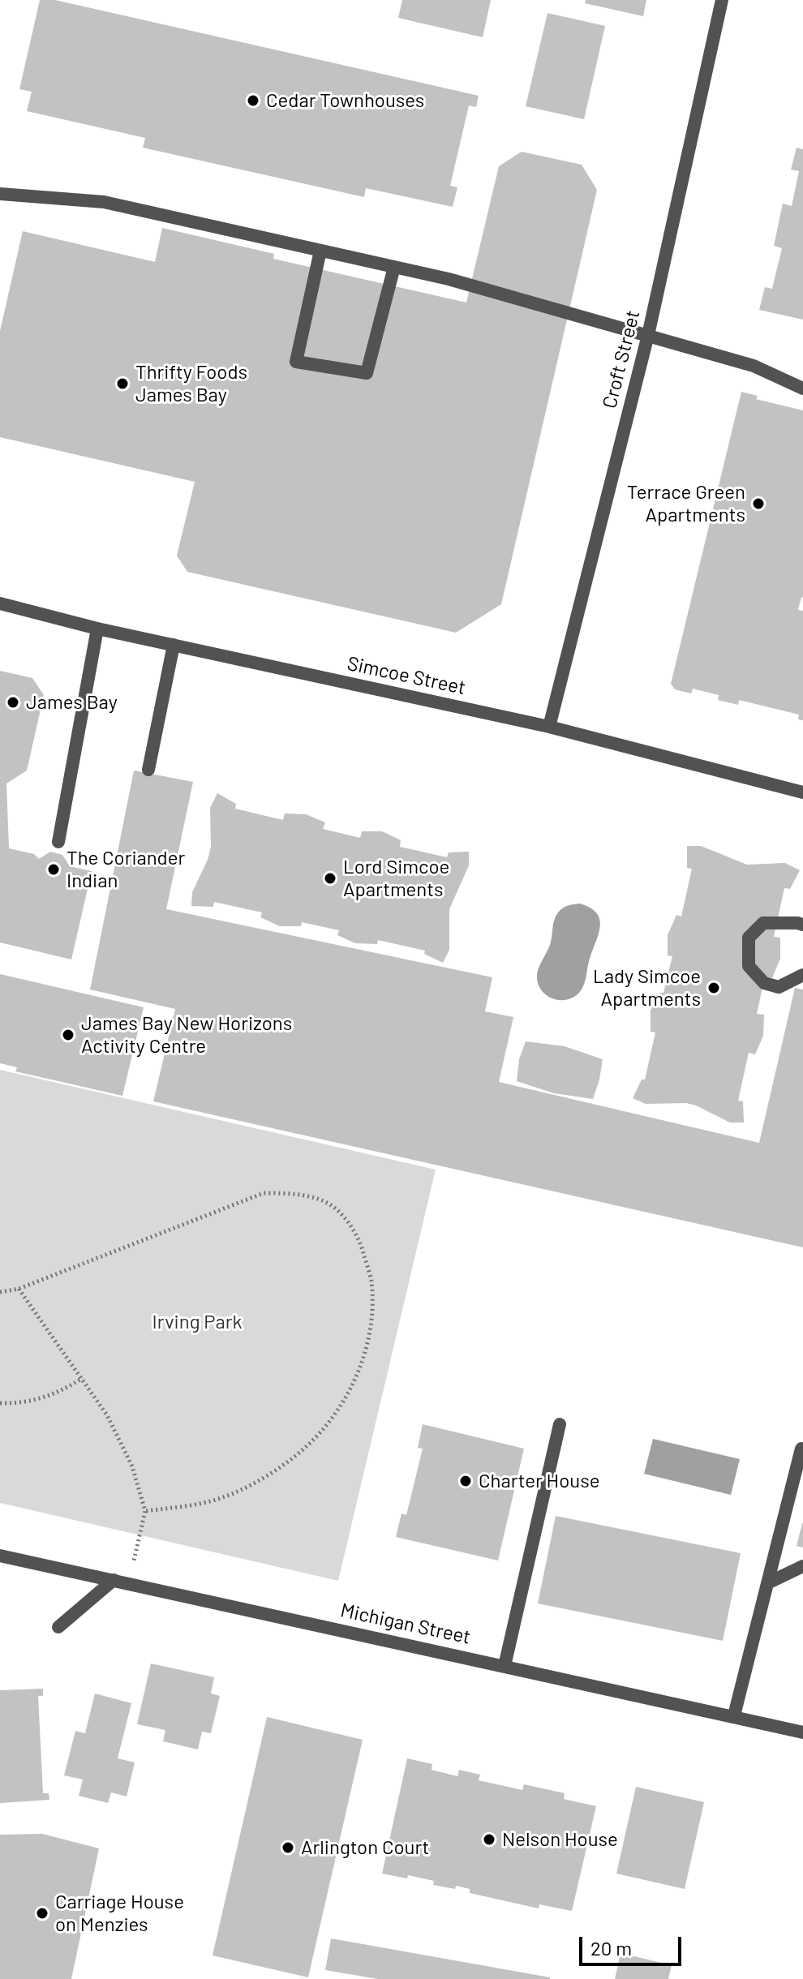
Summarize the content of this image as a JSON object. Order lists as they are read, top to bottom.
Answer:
{
  "streets": {
    "street": ["Croft Street", "Simcoe Street", "Michigan Street"]
  },
  "crossings": [
    ["Croft Street", "Simcoe Street"]
  ],
  "parks": ["Irving Park"],
  "places": [
    "Cedar Townhouses",
    "Thrifty Foods James Bay",
    "Terrace Green Apartments",
    "James Bay",
    "The Coriander Indian",
    "Lord Simcoe Apartments",
    "Lady Simcoe Apartments",
    "James Bay New Horizons Activity Centre",
    "Charter House",
    "Nelson House",
    "Arlington Court",
    "Carriage House on Menzies"
  ],
  "scale_bar": "20 m"
}
